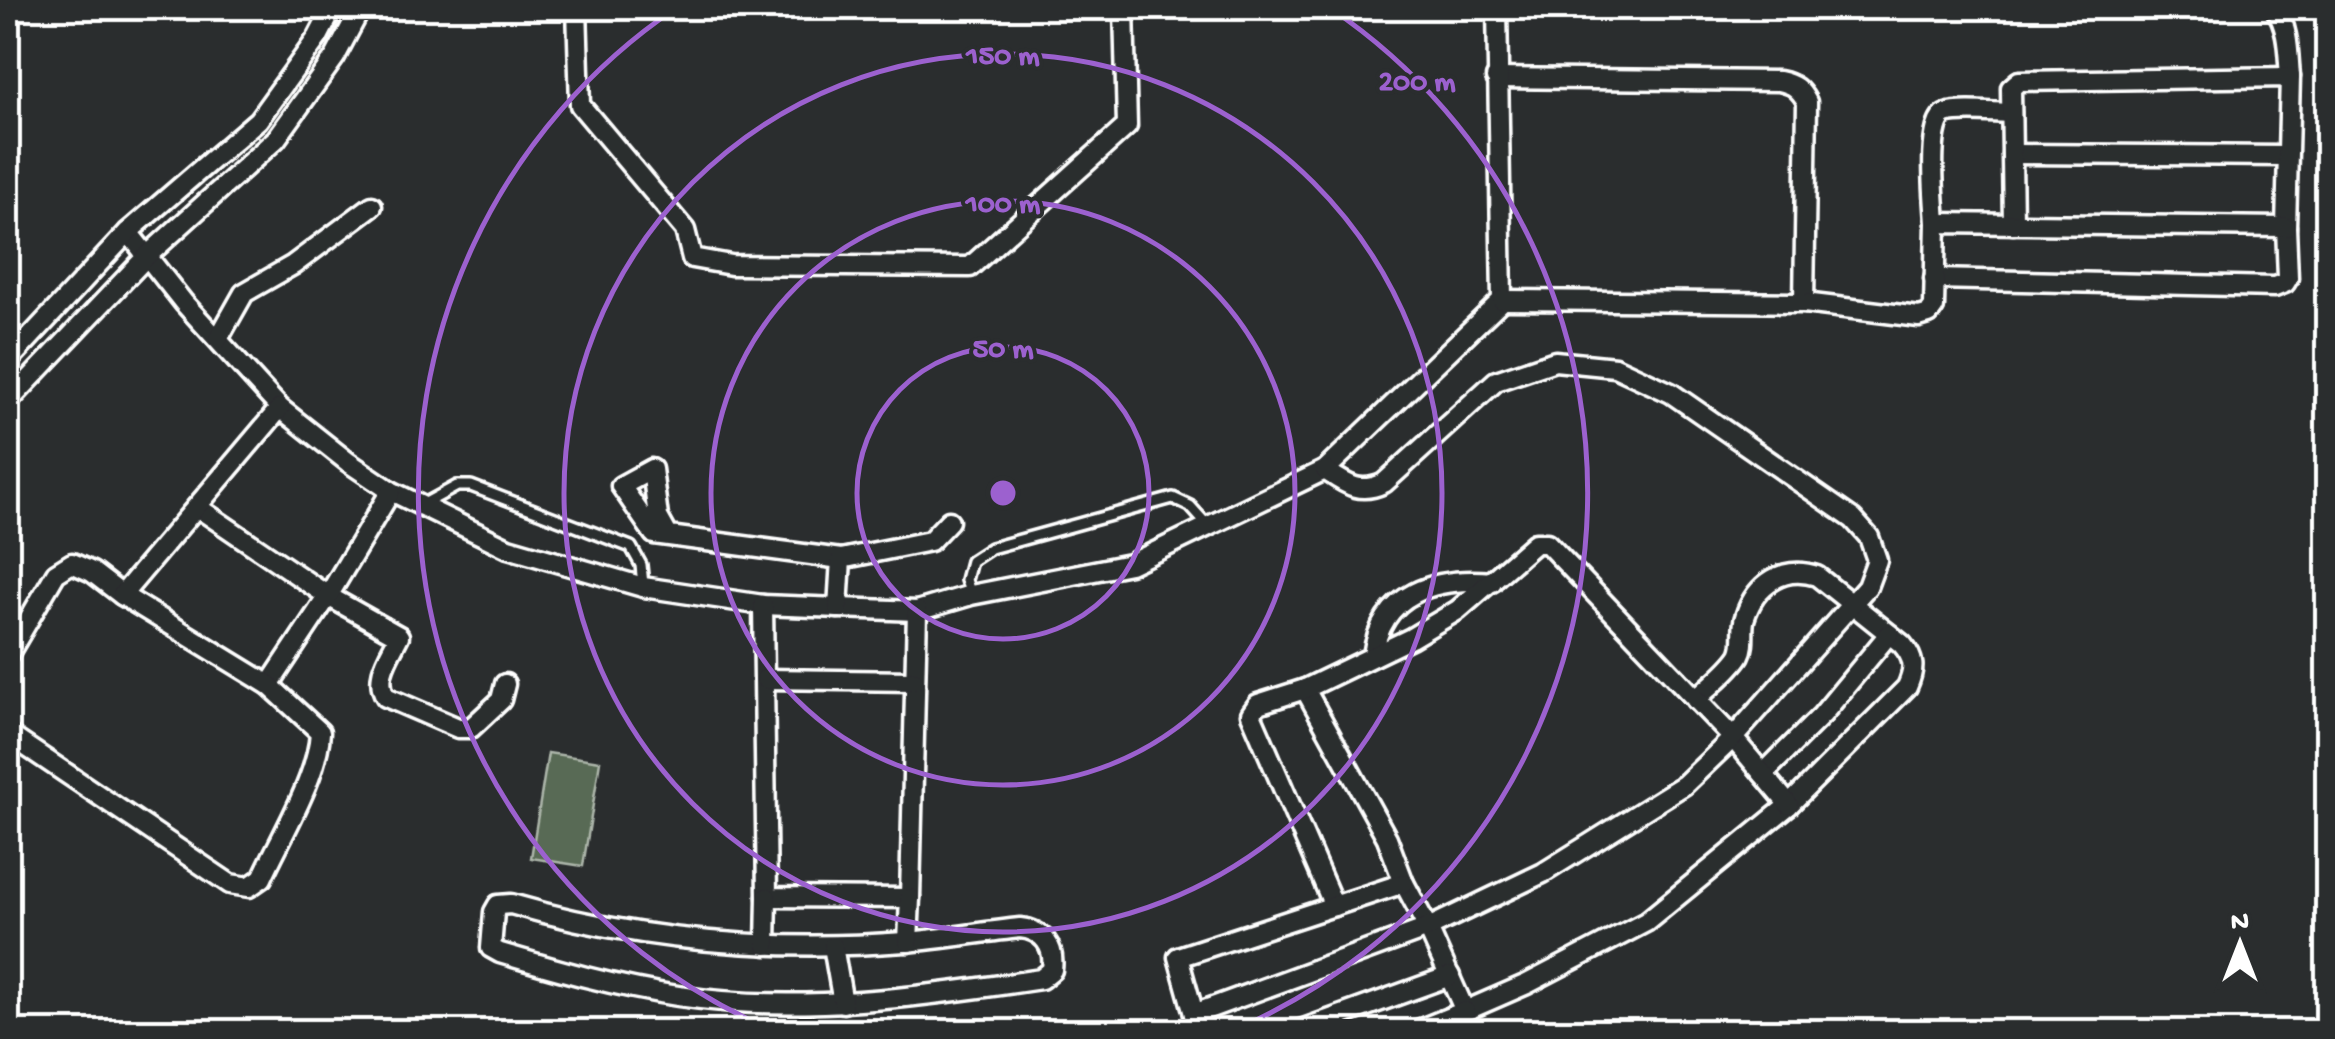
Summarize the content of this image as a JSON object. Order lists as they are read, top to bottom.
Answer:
{
  "north": "top",
  "rings": [
    "150 m",
    "200 m",
    "100 m",
    "50 m"
  ]
}
